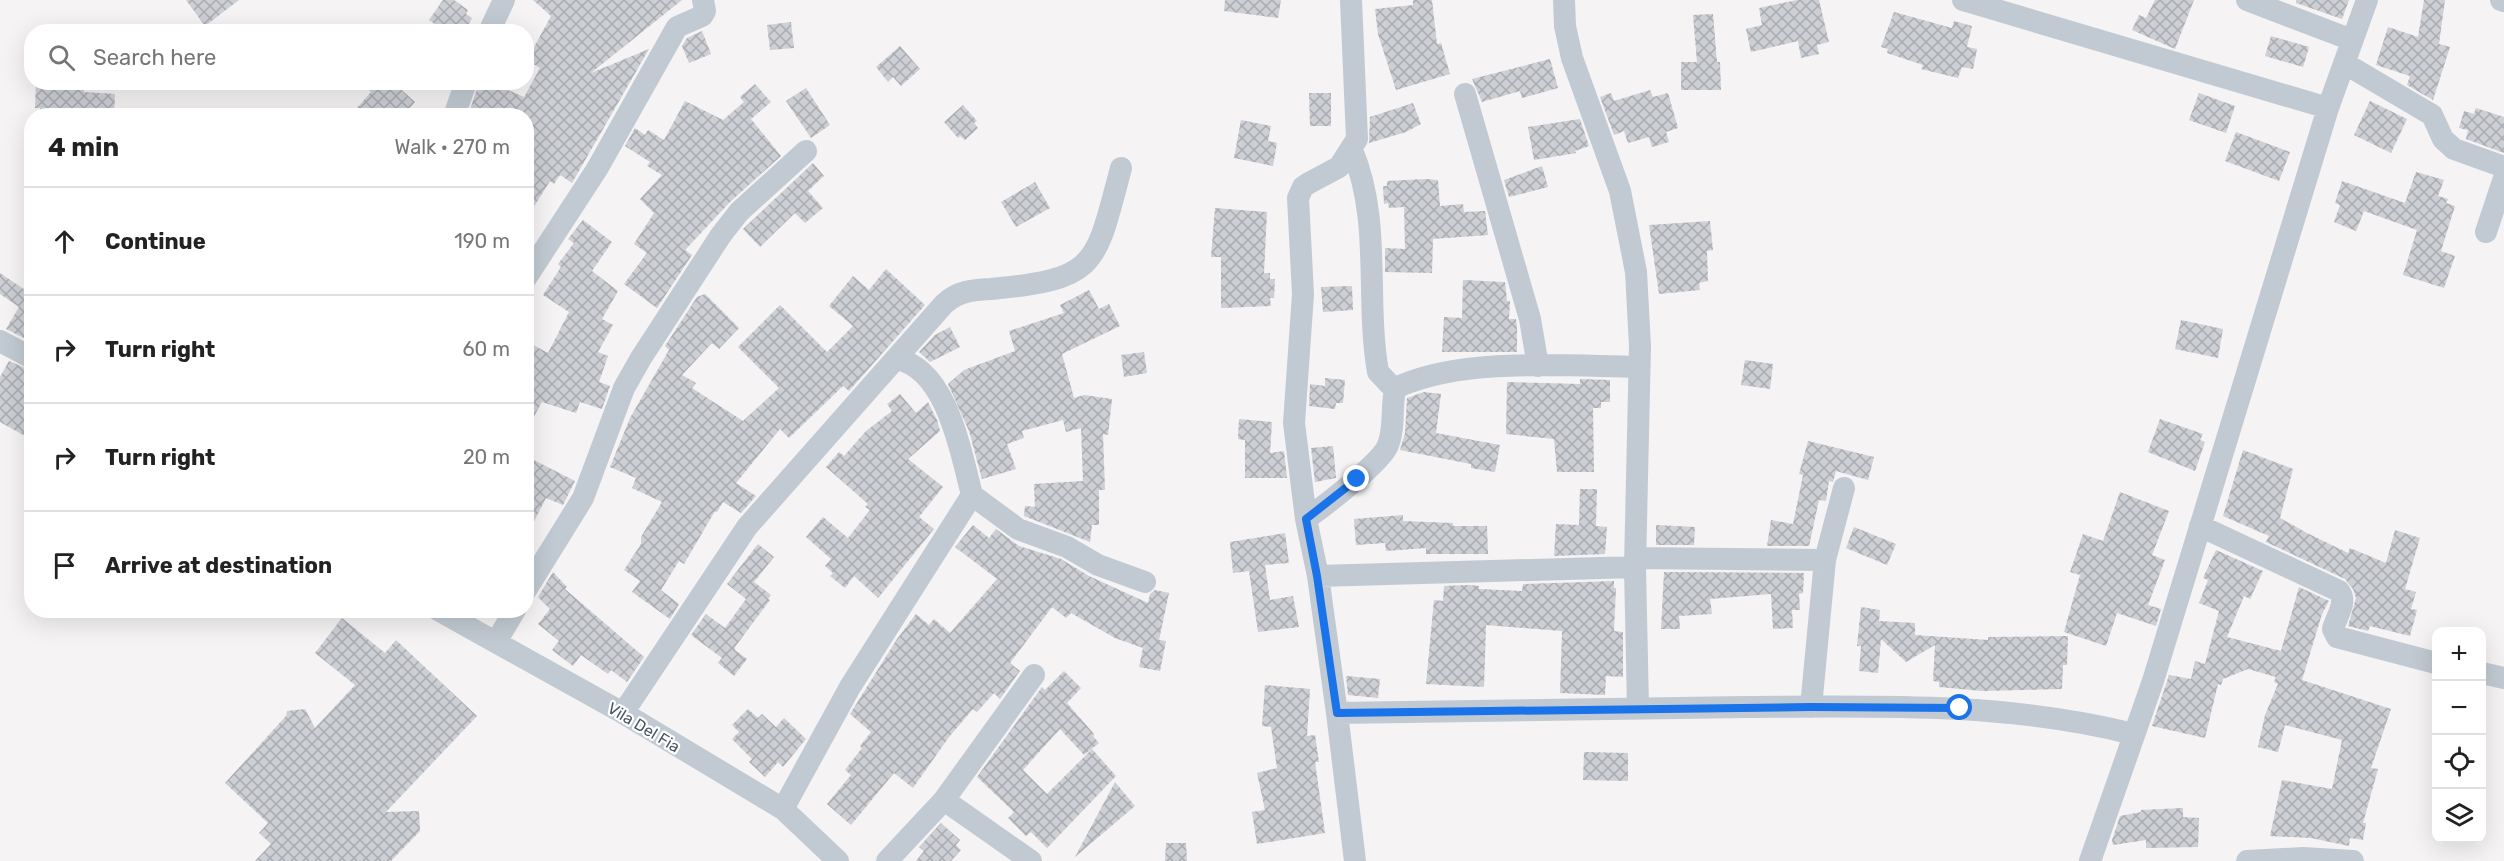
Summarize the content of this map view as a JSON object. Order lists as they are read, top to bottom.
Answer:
{
  "streets": {
    "street": ["Vila Del Fia"]
  },
  "page": {
    "search": "Search here",
    "heading": ["4 min", "Walk · 270 m"],
    "list": [
      ["Continue", "190 m"],
      ["Turn right", "60 m"],
      ["Turn right", "20 m"],
      "Arrive at destination"
    ],
    "map_buttons": ["+", "−"]
  }
}
